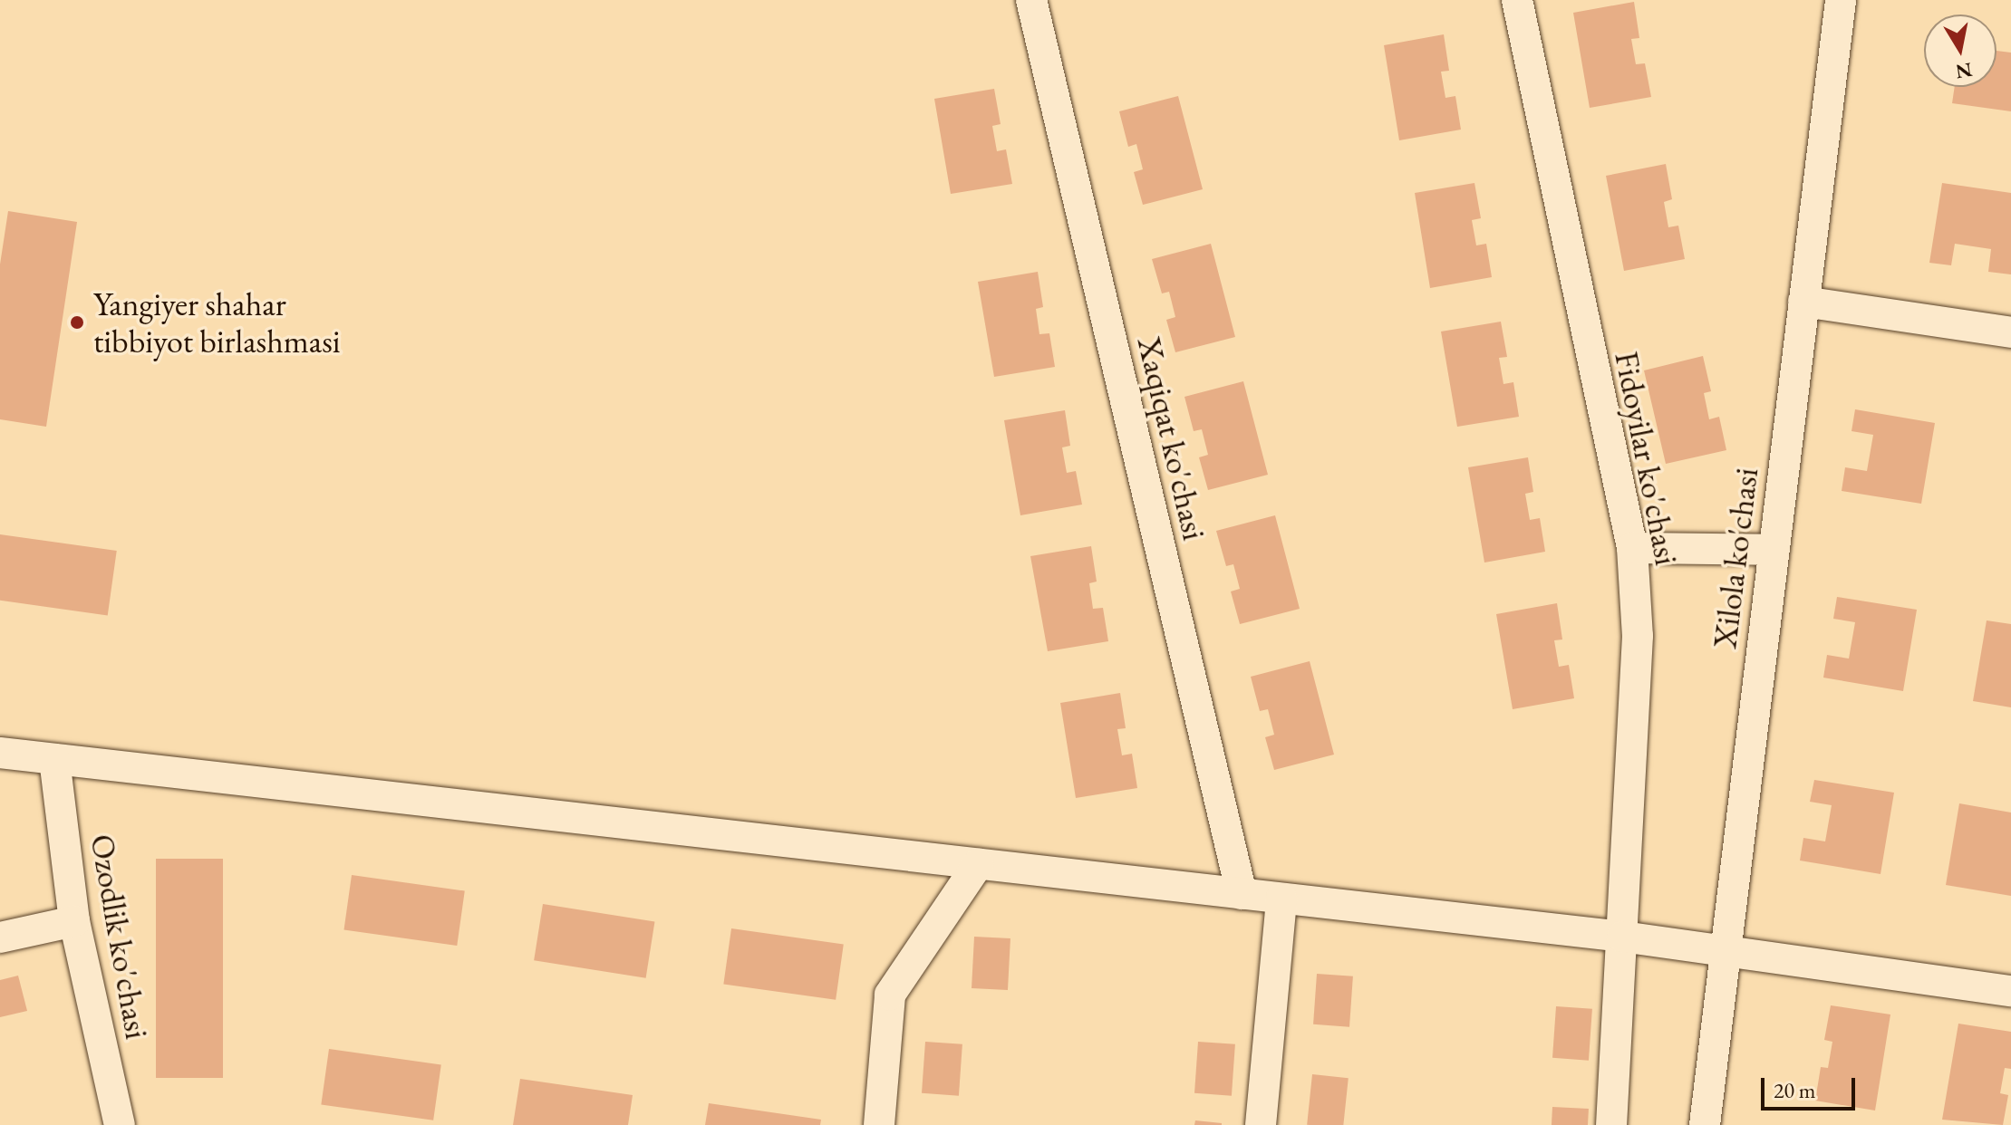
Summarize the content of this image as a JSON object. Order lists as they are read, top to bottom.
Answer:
{
  "streets": {
    "street": [
      "Xaqiqat ko'chasi",
      "Fidoyilar ko'chasi",
      "Xilola ko'chasi",
      "Ozodlik ko'chasi"
    ]
  },
  "places": ["Yangiyer shahar tibbiyot birlashmasi"],
  "scale_bar": "20 m",
  "north": "bottom"
}
